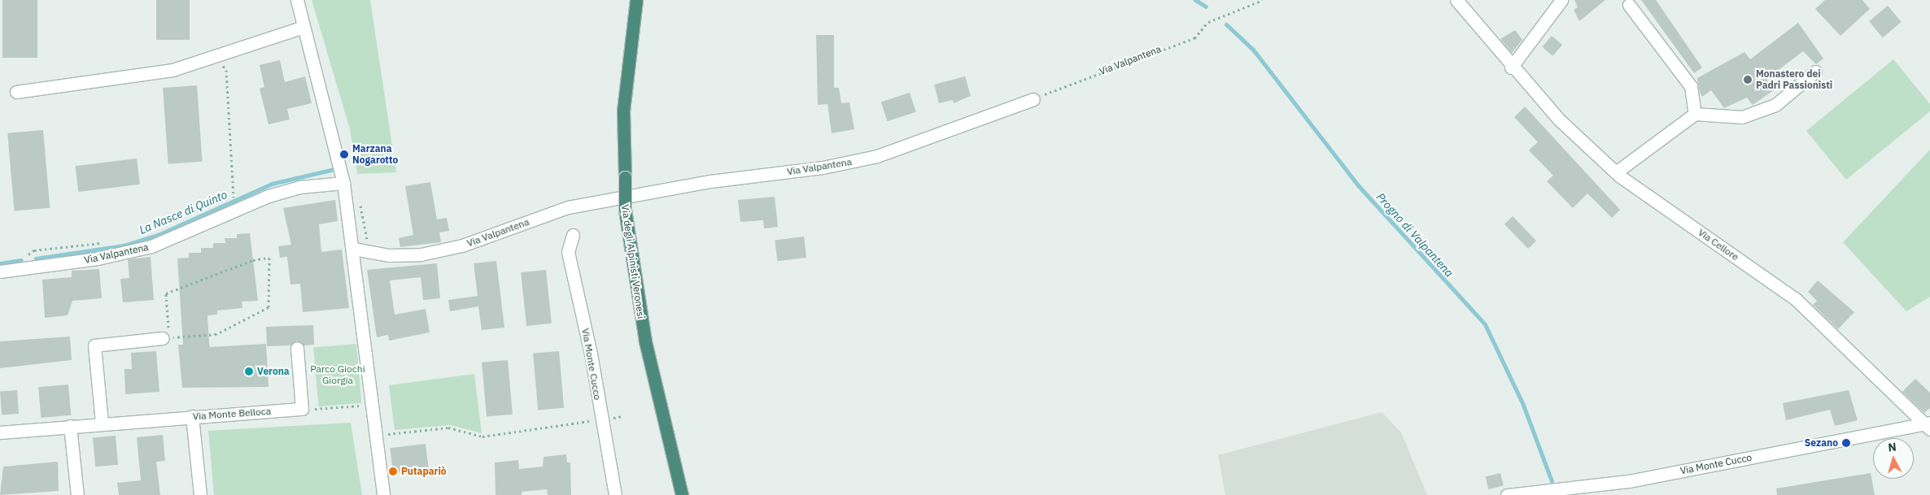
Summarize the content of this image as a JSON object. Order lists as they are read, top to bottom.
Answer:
{
  "streets": {
    "highway": ["Via degli Alpinisti Veronesi"],
    "street": [
      "Via Valpantena",
      "Via Cellore",
      "Via Monte Cucco",
      "Via Monte Belloca"
    ]
  },
  "crossings": [
    ["Via Cellore", "Via Monte Cucco"]
  ],
  "water": ["La Nasce di Quinto", "Progno di Valpantena"],
  "parks": ["Parco Giochi Giorgia"],
  "places": [
    "Monastero dei Padri Passionisti",
    "Marzana Nogarotto",
    "Verona",
    "Sezano",
    "Putapariò"
  ],
  "north": "top"
}
